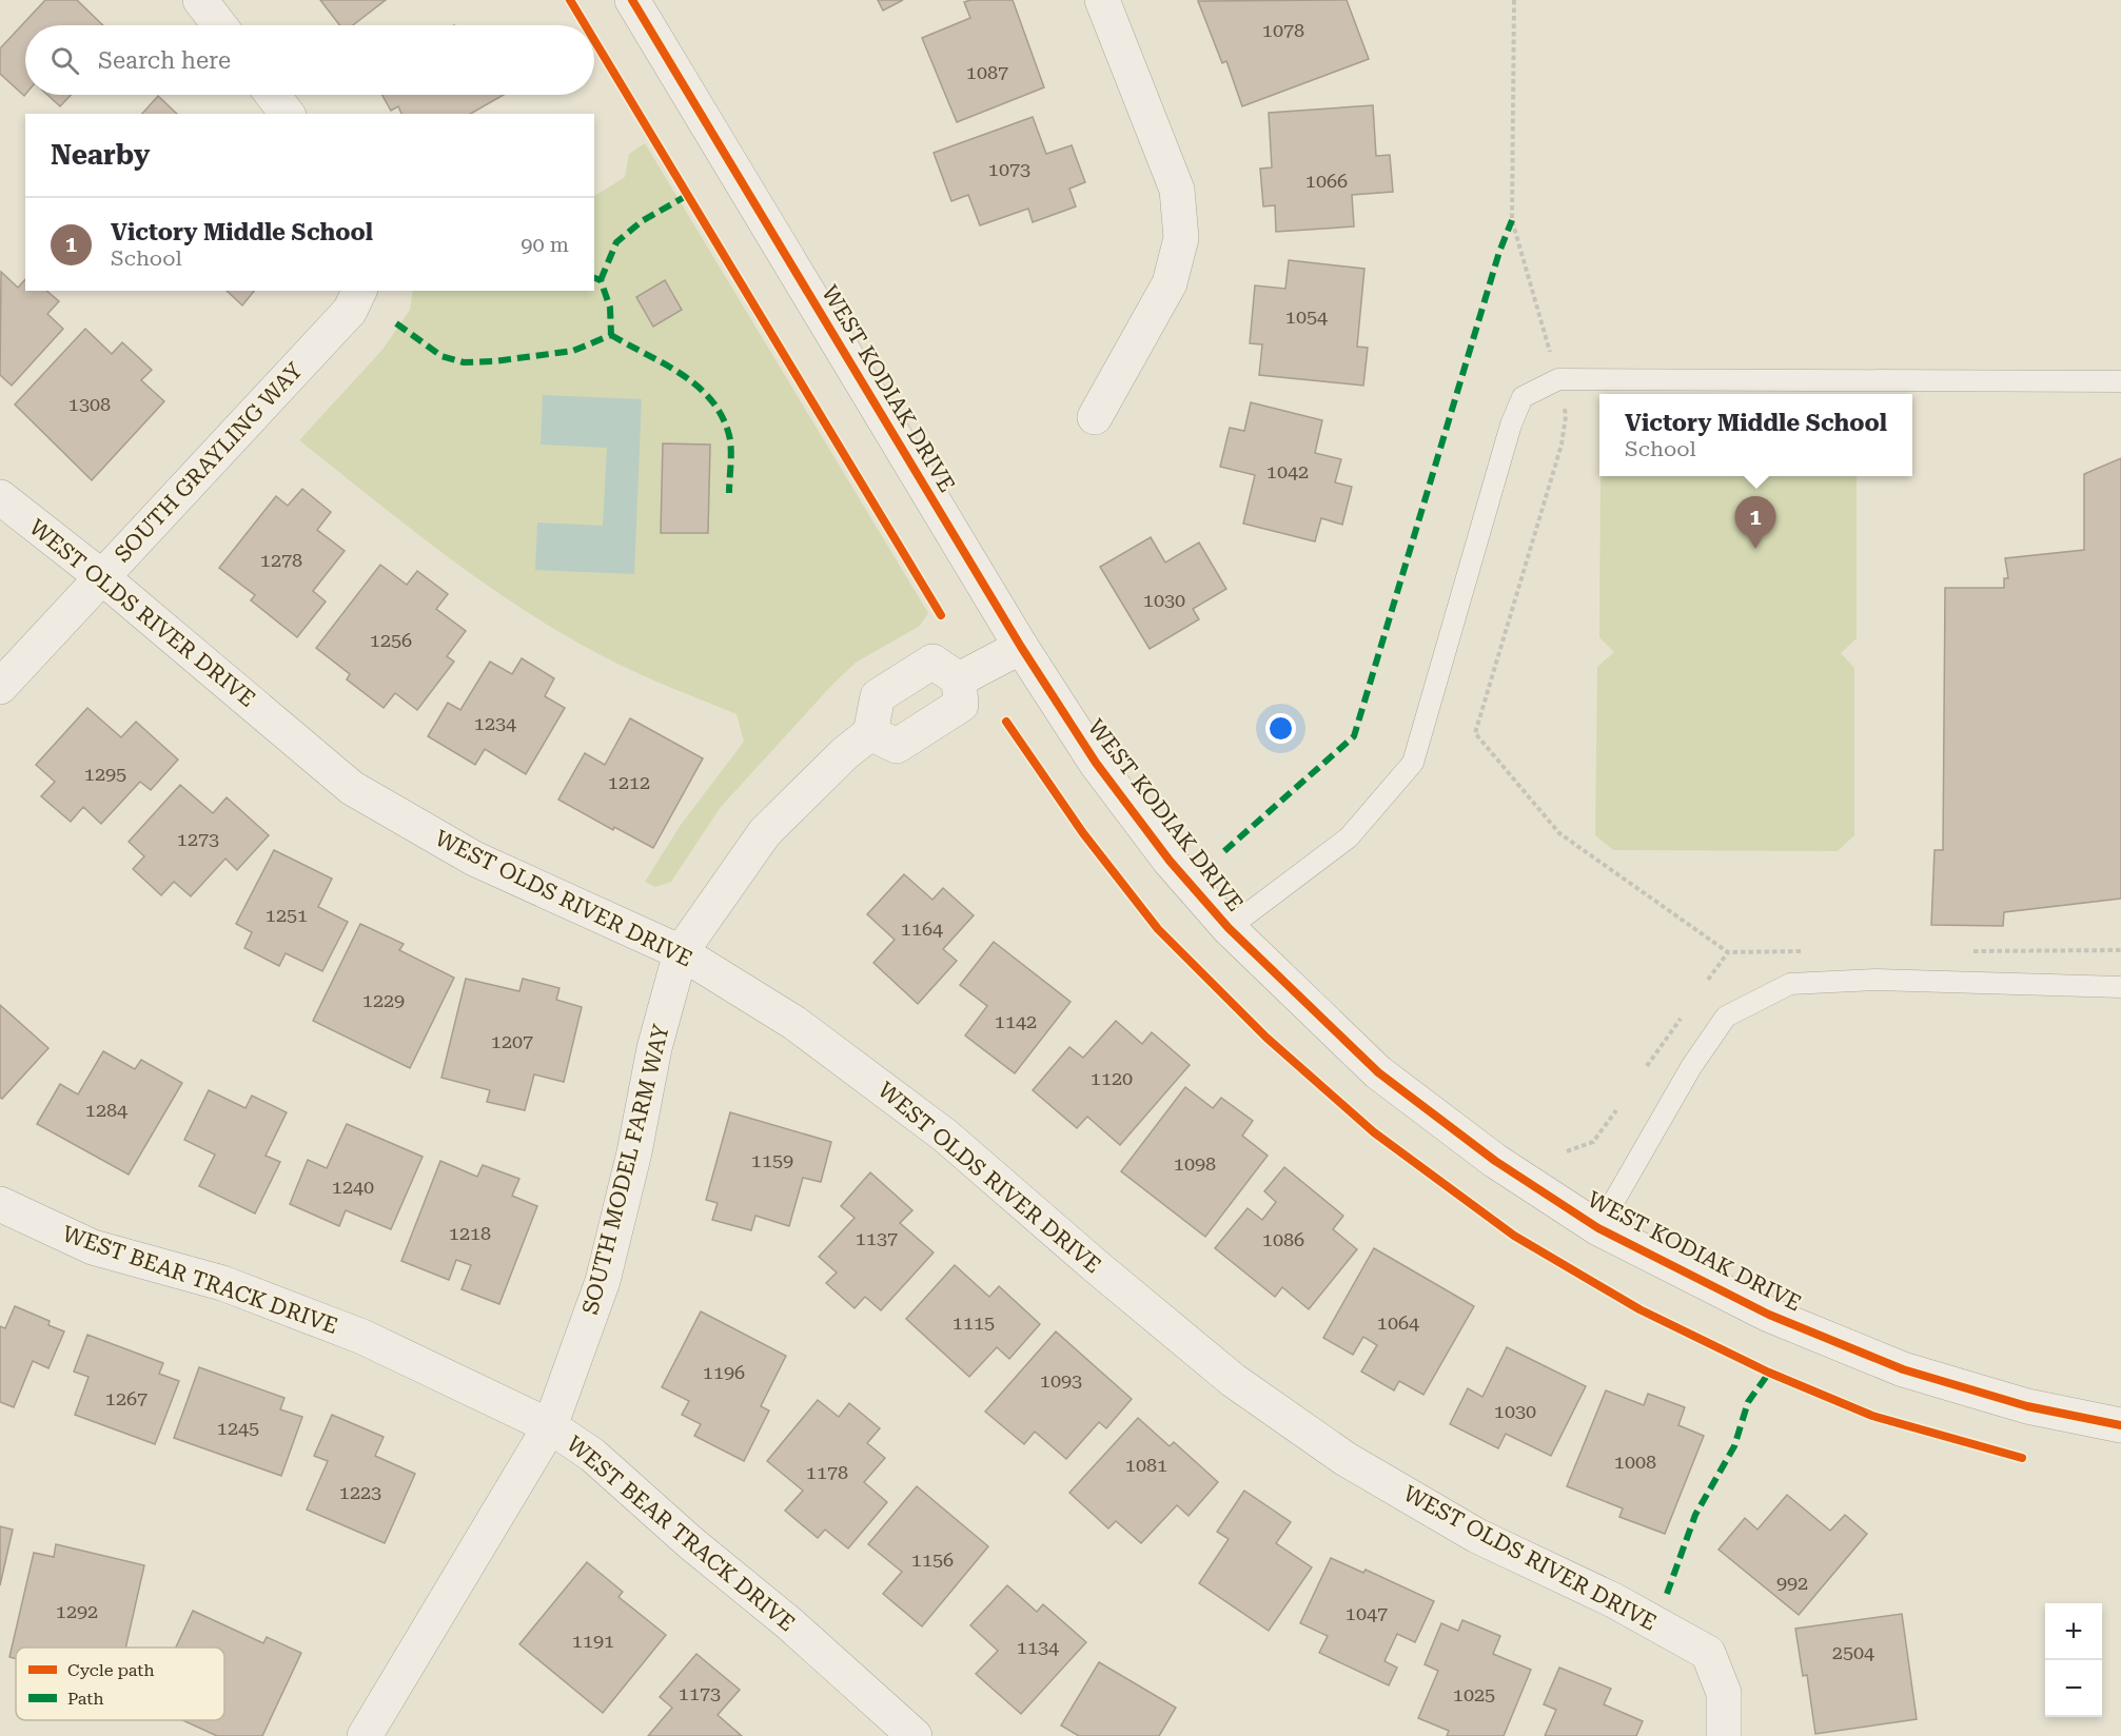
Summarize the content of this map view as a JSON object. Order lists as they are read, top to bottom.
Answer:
{
  "streets": {
    "street": [
      "WEST KODIAK DRIVE",
      "SOUTH GRAYLING WAY",
      "WEST OLDS RIVER DRIVE",
      "SOUTH MODEL FARM WAY",
      "WEST BEAR TRACK DRIVE"
    ]
  },
  "crossings": [
    ["SOUTH GRAYLING WAY", "WEST OLDS RIVER DRIVE"],
    ["WEST OLDS RIVER DRIVE", "SOUTH MODEL FARM WAY"],
    ["SOUTH MODEL FARM WAY", "WEST BEAR TRACK DRIVE"]
  ],
  "house_numbers": [
    "1078",
    "1087",
    "1073",
    "1066",
    "1054",
    "1308",
    "1042",
    "1278",
    "1030",
    "1256",
    "1234",
    "1295",
    "1212",
    "1273",
    "1251",
    "1164",
    "1229",
    "1142",
    "1207",
    "1120",
    "1284",
    "1159",
    "1098",
    "1240",
    "1218",
    "1137",
    "1086",
    "1115",
    "1064",
    "1196",
    "1093",
    "1267",
    "1030",
    "1245",
    "1008",
    "1081",
    "1178",
    "1223",
    "1156",
    "992",
    "1292",
    "1047",
    "1191",
    "1134",
    "2504",
    "1173",
    "1025"
  ],
  "legend": ["Cycle path", "Path"],
  "page": {
    "search": "Search here",
    "heading": "Nearby",
    "list": [
      {
        "mark": "1",
        "name": "Victory Middle School",
        "note": "School",
        "value": "90 m"
      }
    ],
    "popup": ["Victory Middle School", "School"],
    "pins": "1",
    "map_buttons": ["+", "−"]
  }
}
